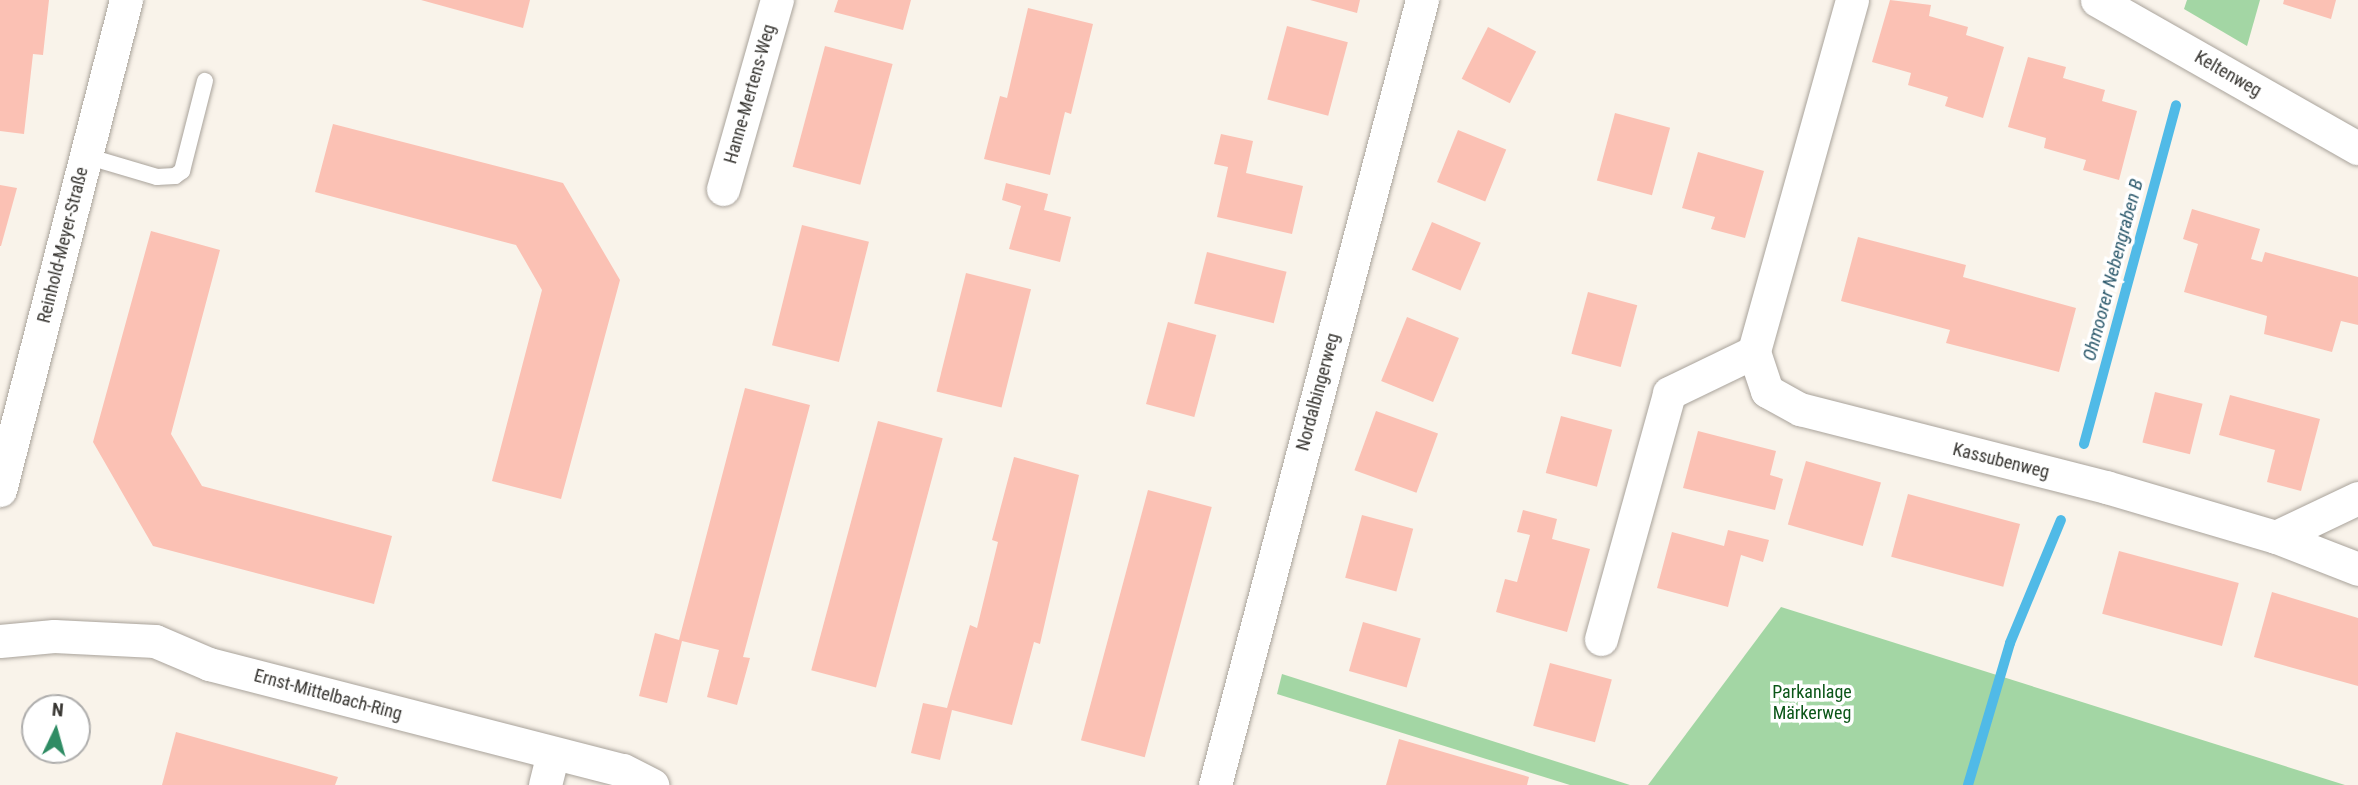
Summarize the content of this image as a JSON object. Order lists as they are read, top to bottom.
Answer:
{
  "streets": {
    "street": [
      "Keltenweg",
      "Hanne-Mertens-Weg",
      "Reinhold-Meyer-Straße",
      "Nordalbingerweg",
      "Kassubenweg",
      "Ernst-Mittelbach-Ring"
    ]
  },
  "water": ["Ohmoorer Nebengraben B"],
  "parks": ["Parkanlage Märkerweg"],
  "north": "top"
}
